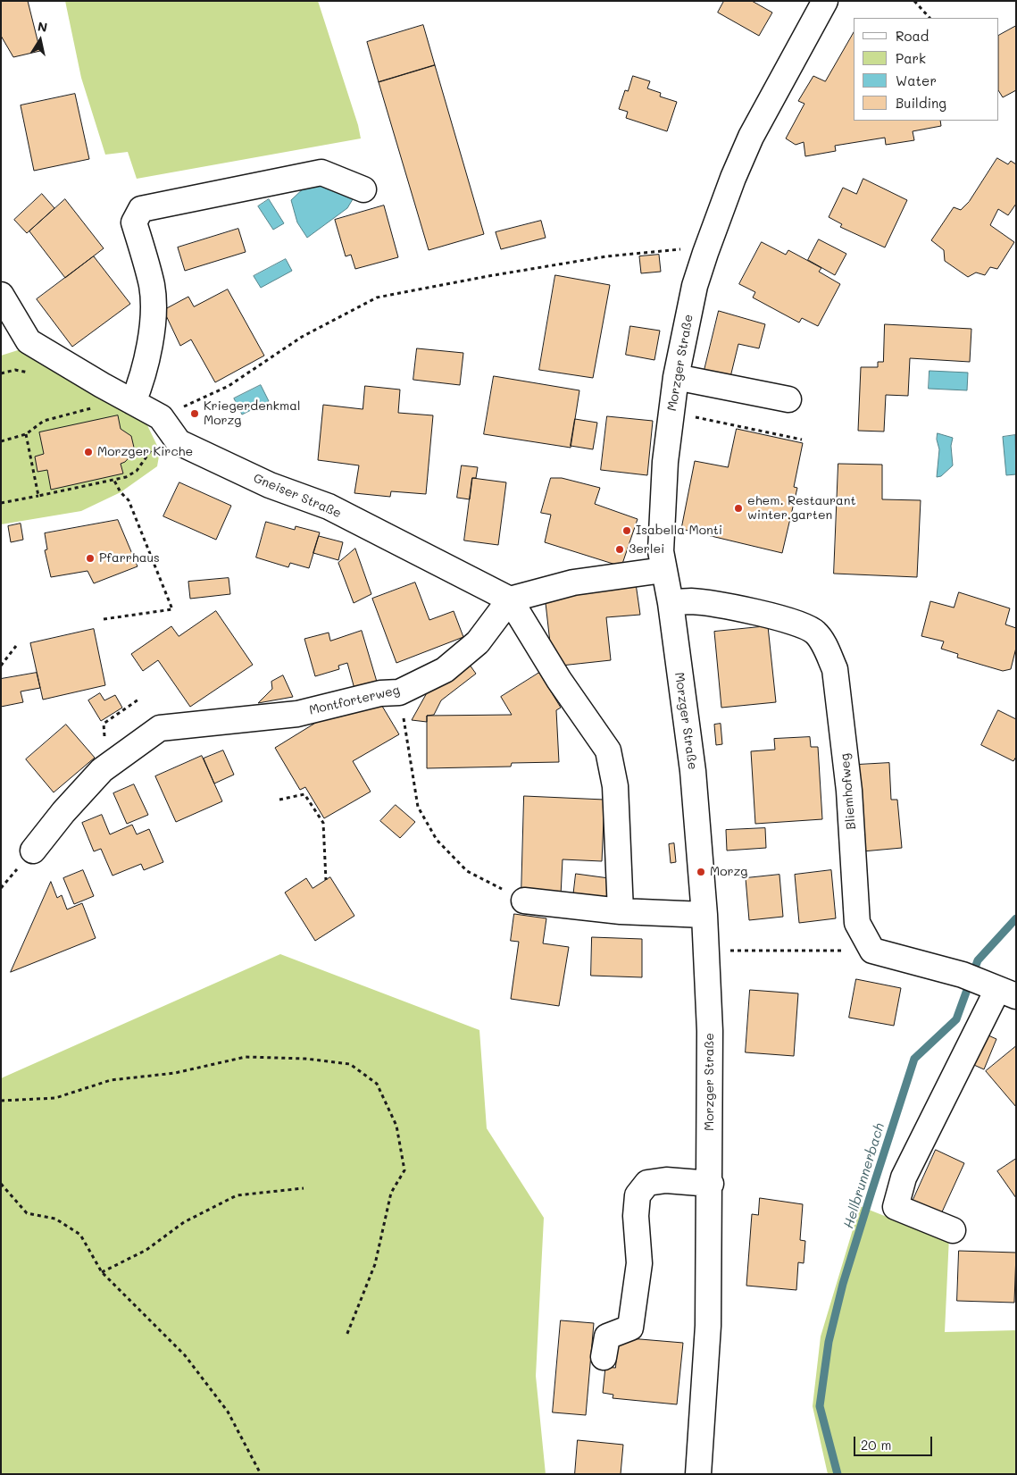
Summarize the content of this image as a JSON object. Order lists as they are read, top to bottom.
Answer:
{
  "streets": {
    "street": [
      "Morzger Straße",
      "Gneiser Straße",
      "Montforterweg",
      "Bliemhofweg"
    ]
  },
  "crossings": [
    ["Morzger Straße", "Bliemhofweg"],
    ["Gneiser Straße", "Montforterweg"]
  ],
  "water": ["Hellbrunnerbach"],
  "places": [
    "Kriegerdenkmal Morzg",
    "Morzger Kirche",
    "ehem. Restaurant winter.garten",
    "Isabella Monti",
    "3erlei",
    "Pfarrhaus",
    "Morzg"
  ],
  "legend": [
    "Road",
    "Park",
    "Water",
    "Building"
  ],
  "scale_bar": "20 m",
  "north": "top"
}
